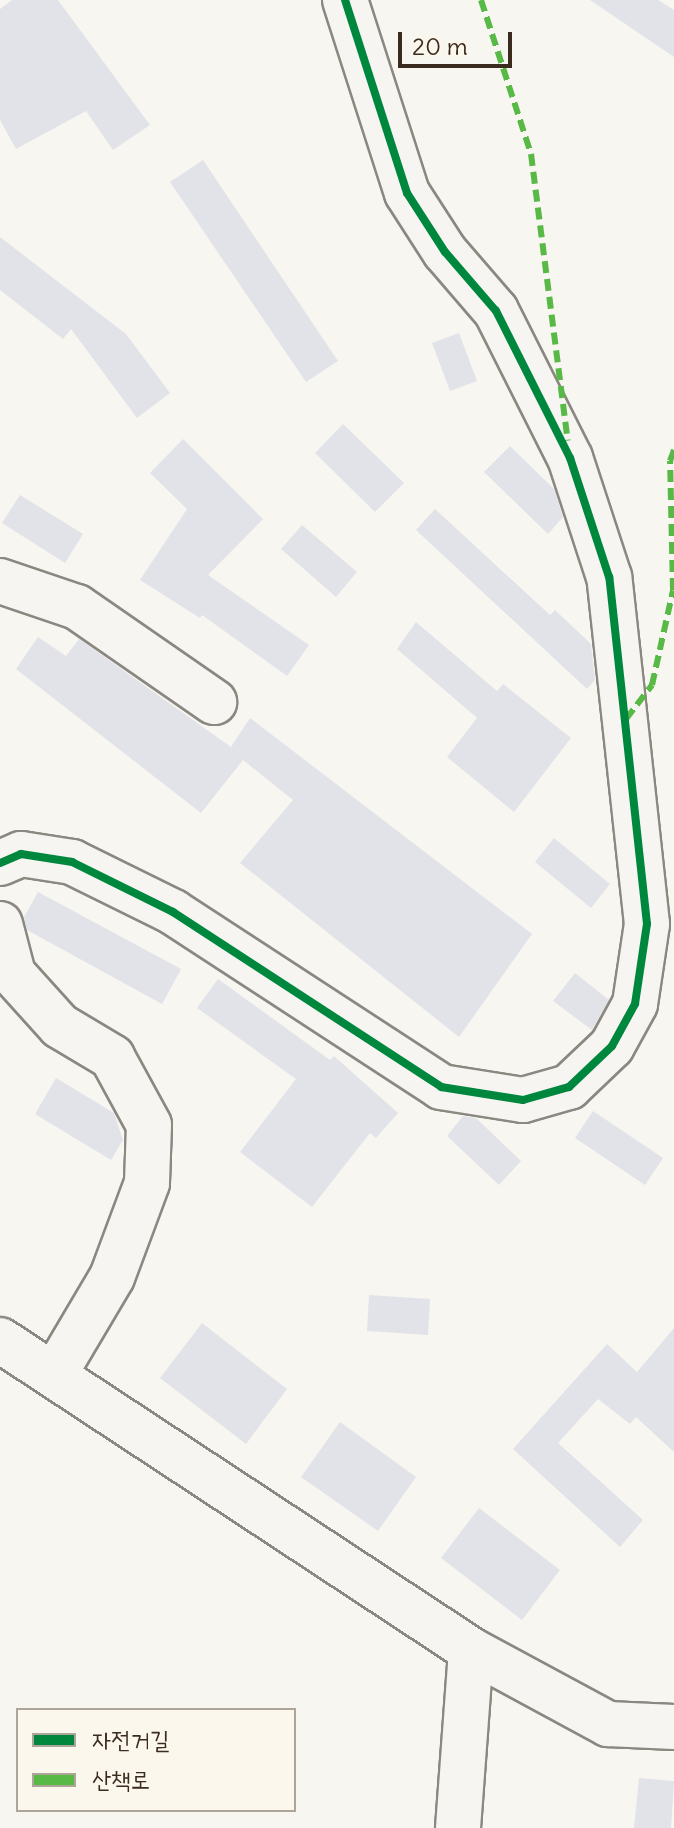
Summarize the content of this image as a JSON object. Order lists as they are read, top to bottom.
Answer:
{
  "legend": ["자전거길", "산책로"],
  "scale_bar": "20 m"
}
